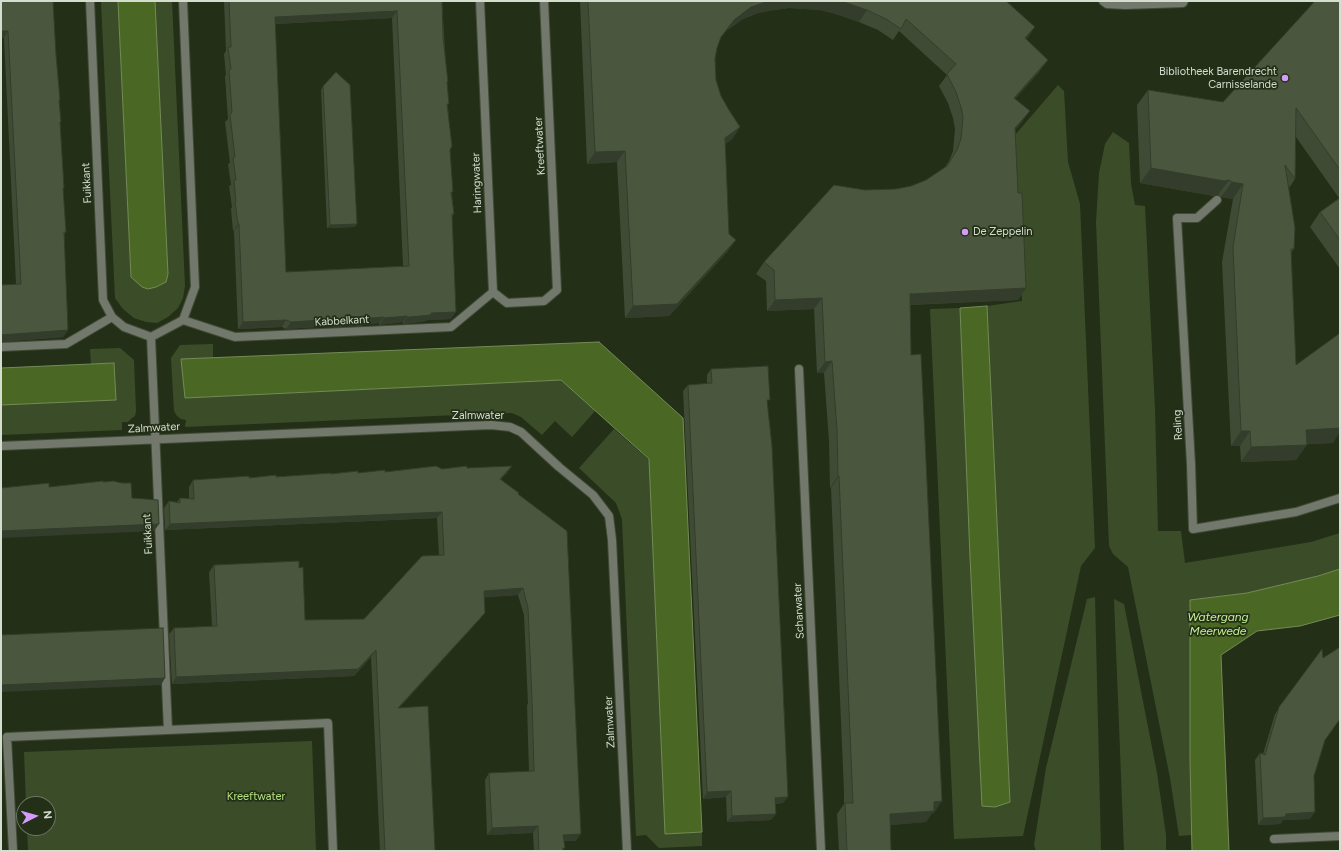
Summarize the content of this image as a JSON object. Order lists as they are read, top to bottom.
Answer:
{
  "streets": {
    "street": [
      "Kreeftwater",
      "Fuikkant",
      "Haringwater",
      "Kabbelkant",
      "Zalmwater",
      "Reling",
      "Scharwater"
    ]
  },
  "crossings": [
    ["Kreeftwater", "Haringwater"],
    ["Kreeftwater", "Kabbelkant"],
    ["Fuikkant", "Zalmwater"],
    ["Haringwater", "Kabbelkant"]
  ],
  "water": ["Watergang Meerwede"],
  "parks": ["Kreeftwater"],
  "places": ["Bibliotheek Barendrecht Carnisselande", "De Zeppelin"],
  "north": "right"
}
